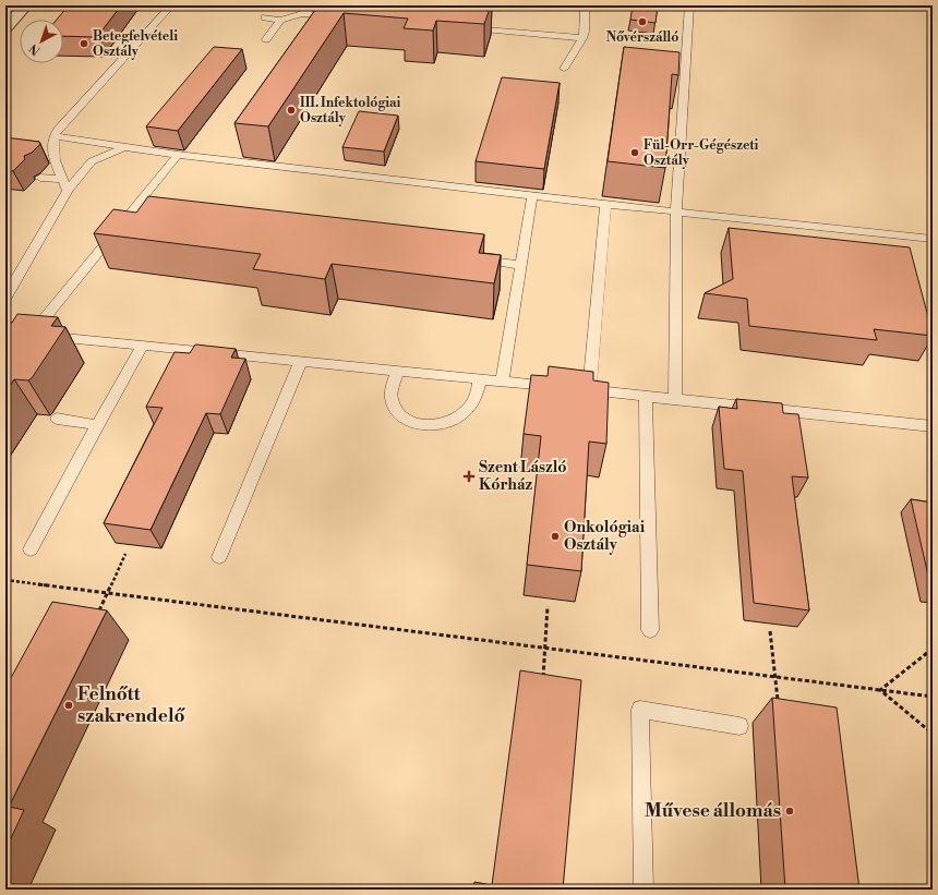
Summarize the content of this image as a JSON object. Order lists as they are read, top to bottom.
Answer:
{
  "places": {
    "other": [
      "Nővérszálló",
      "Betegfelvételi Osztály",
      "III. Infektológiai Osztály",
      "Fül-Orr-Gégészeti Osztály",
      "Onkológiai Osztály",
      "Felnőtt szakrendelő",
      "Művese állomás"
    ],
    "health": ["Szent László Kórház"]
  },
  "north": "bottom left"
}
